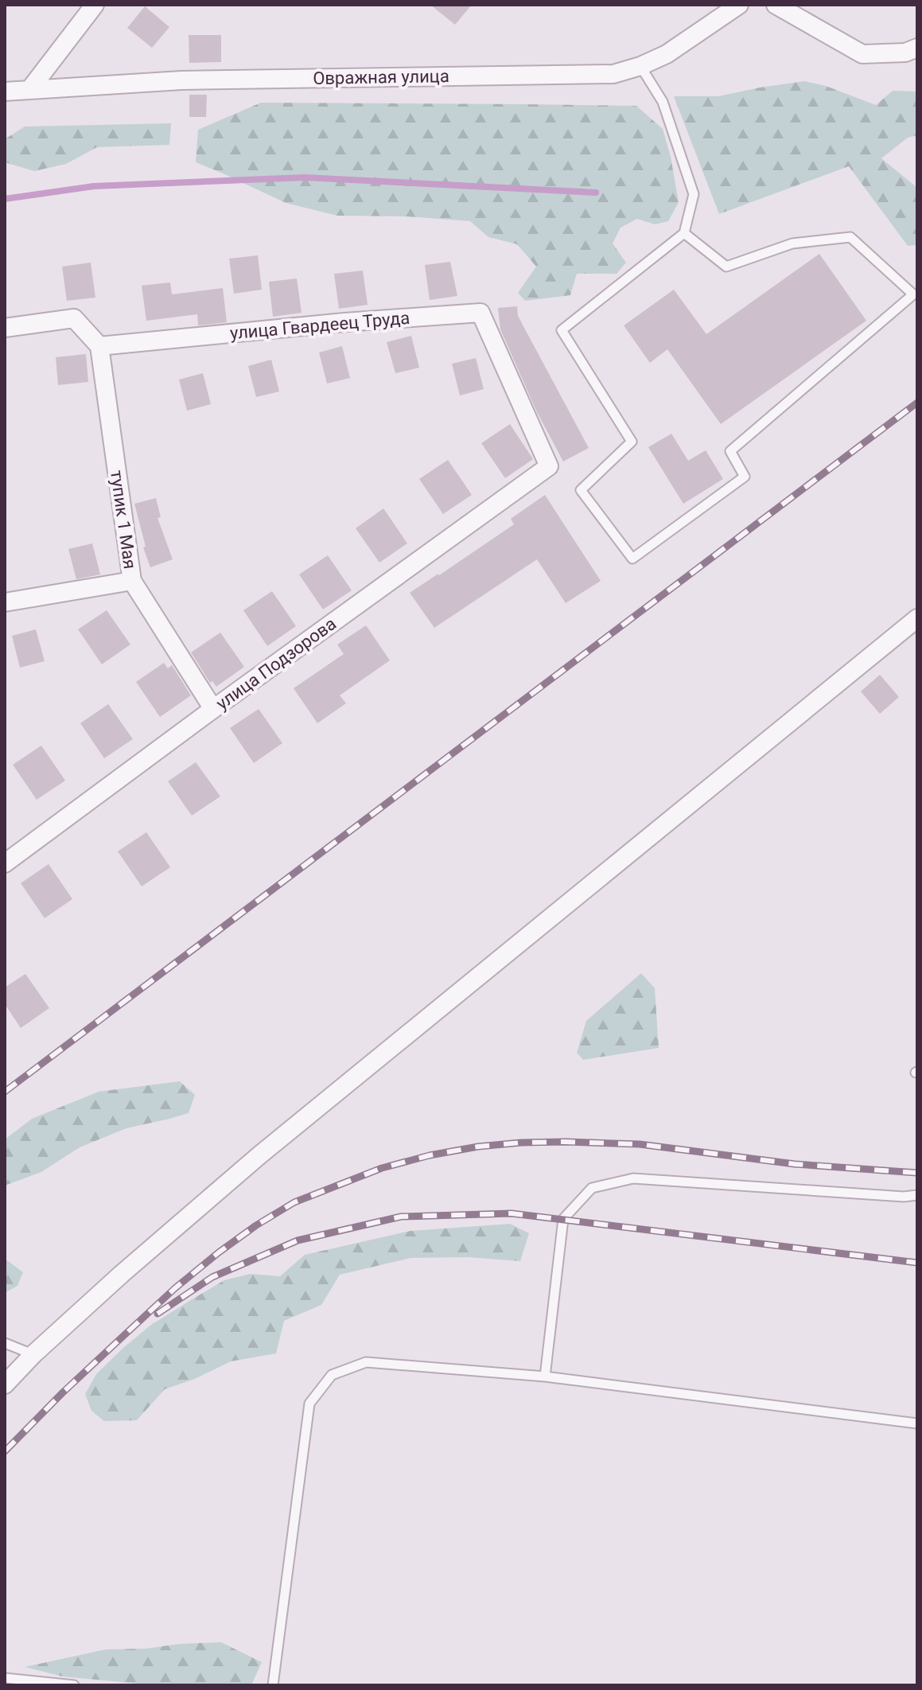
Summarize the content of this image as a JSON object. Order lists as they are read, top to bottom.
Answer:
{
  "streets": {
    "street": [
      "Овражная улица",
      "улица Гвардеец Труда",
      "тупик 1 Мая",
      "улица Подзорова"
    ]
  },
  "crossings": [
    ["улица Гвардеец Труда", "тупик 1 Мая"],
    ["улица Гвардеец Труда", "улица Подзорова"],
    ["тупик 1 Мая", "улица Подзорова"]
  ]
}
